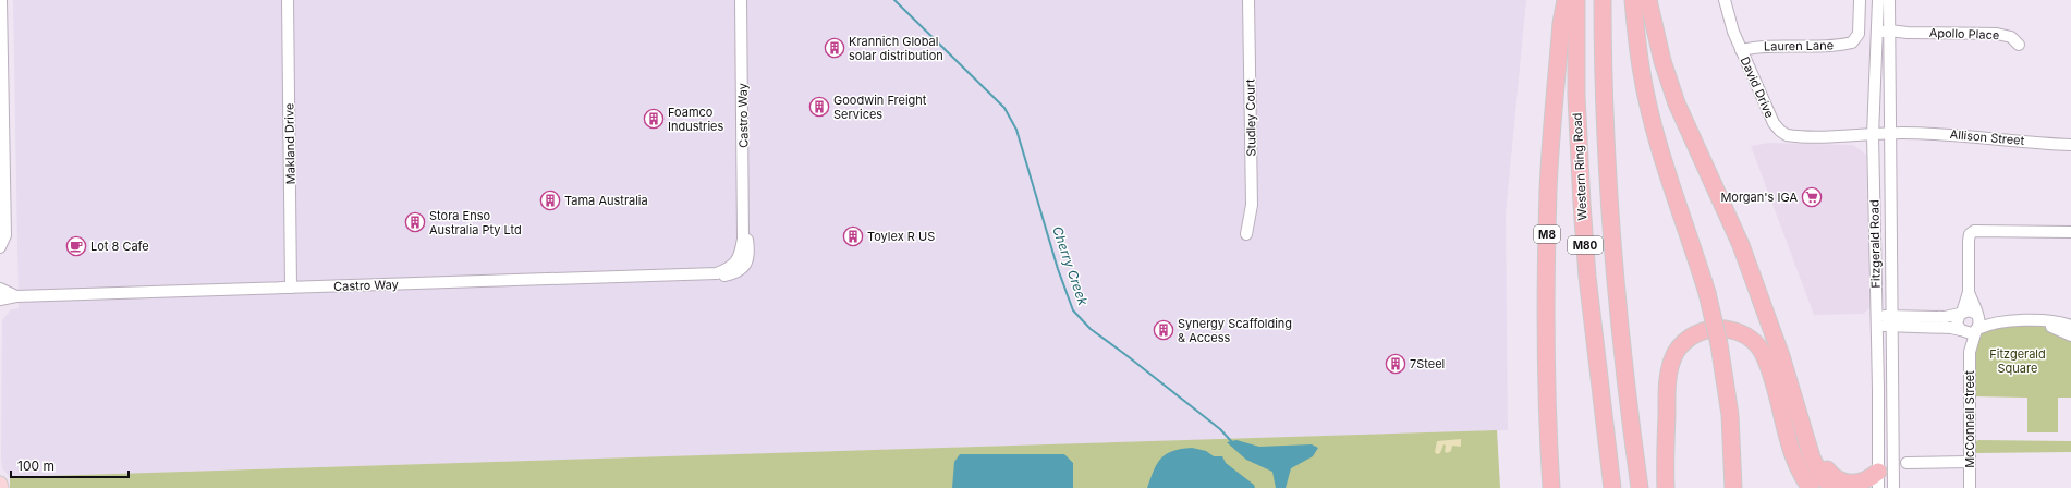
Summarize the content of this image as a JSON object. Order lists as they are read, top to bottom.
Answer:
{
  "streets": {
    "highway": ["Western Ring Road", "M8", "M80"],
    "street": [
      "Apollo Place",
      "Lauren Lane",
      "David Drive",
      "Castro Way",
      "Studley Court",
      "Allison Street",
      "Makland Drive",
      "Fitzgerald Road",
      "McConnell Street"
    ]
  },
  "crossings": [
    ["Apollo Place", "Fitzgerald Road"],
    ["Lauren Lane", "David Drive"],
    ["David Drive", "Allison Street"],
    ["David Drive", "Fitzgerald Road"],
    ["Castro Way", "Makland Drive"]
  ],
  "water": ["Cherry Creek"],
  "parks": ["Fitzgerald Square"],
  "places": {
    "building": [
      "Krannich Global solar distribution",
      "Goodwin Freight Services",
      "Foamco Industries",
      "Tama Australia",
      "Stora Enso Australia Pty Ltd",
      "Toylex R US",
      "Synergy Scaffolding & Access",
      "7Steel"
    ],
    "supermarket": ["Morgan's IGA"],
    "cafe": ["Lot 8 Cafe"]
  },
  "scale_bar": "100 m"
}
